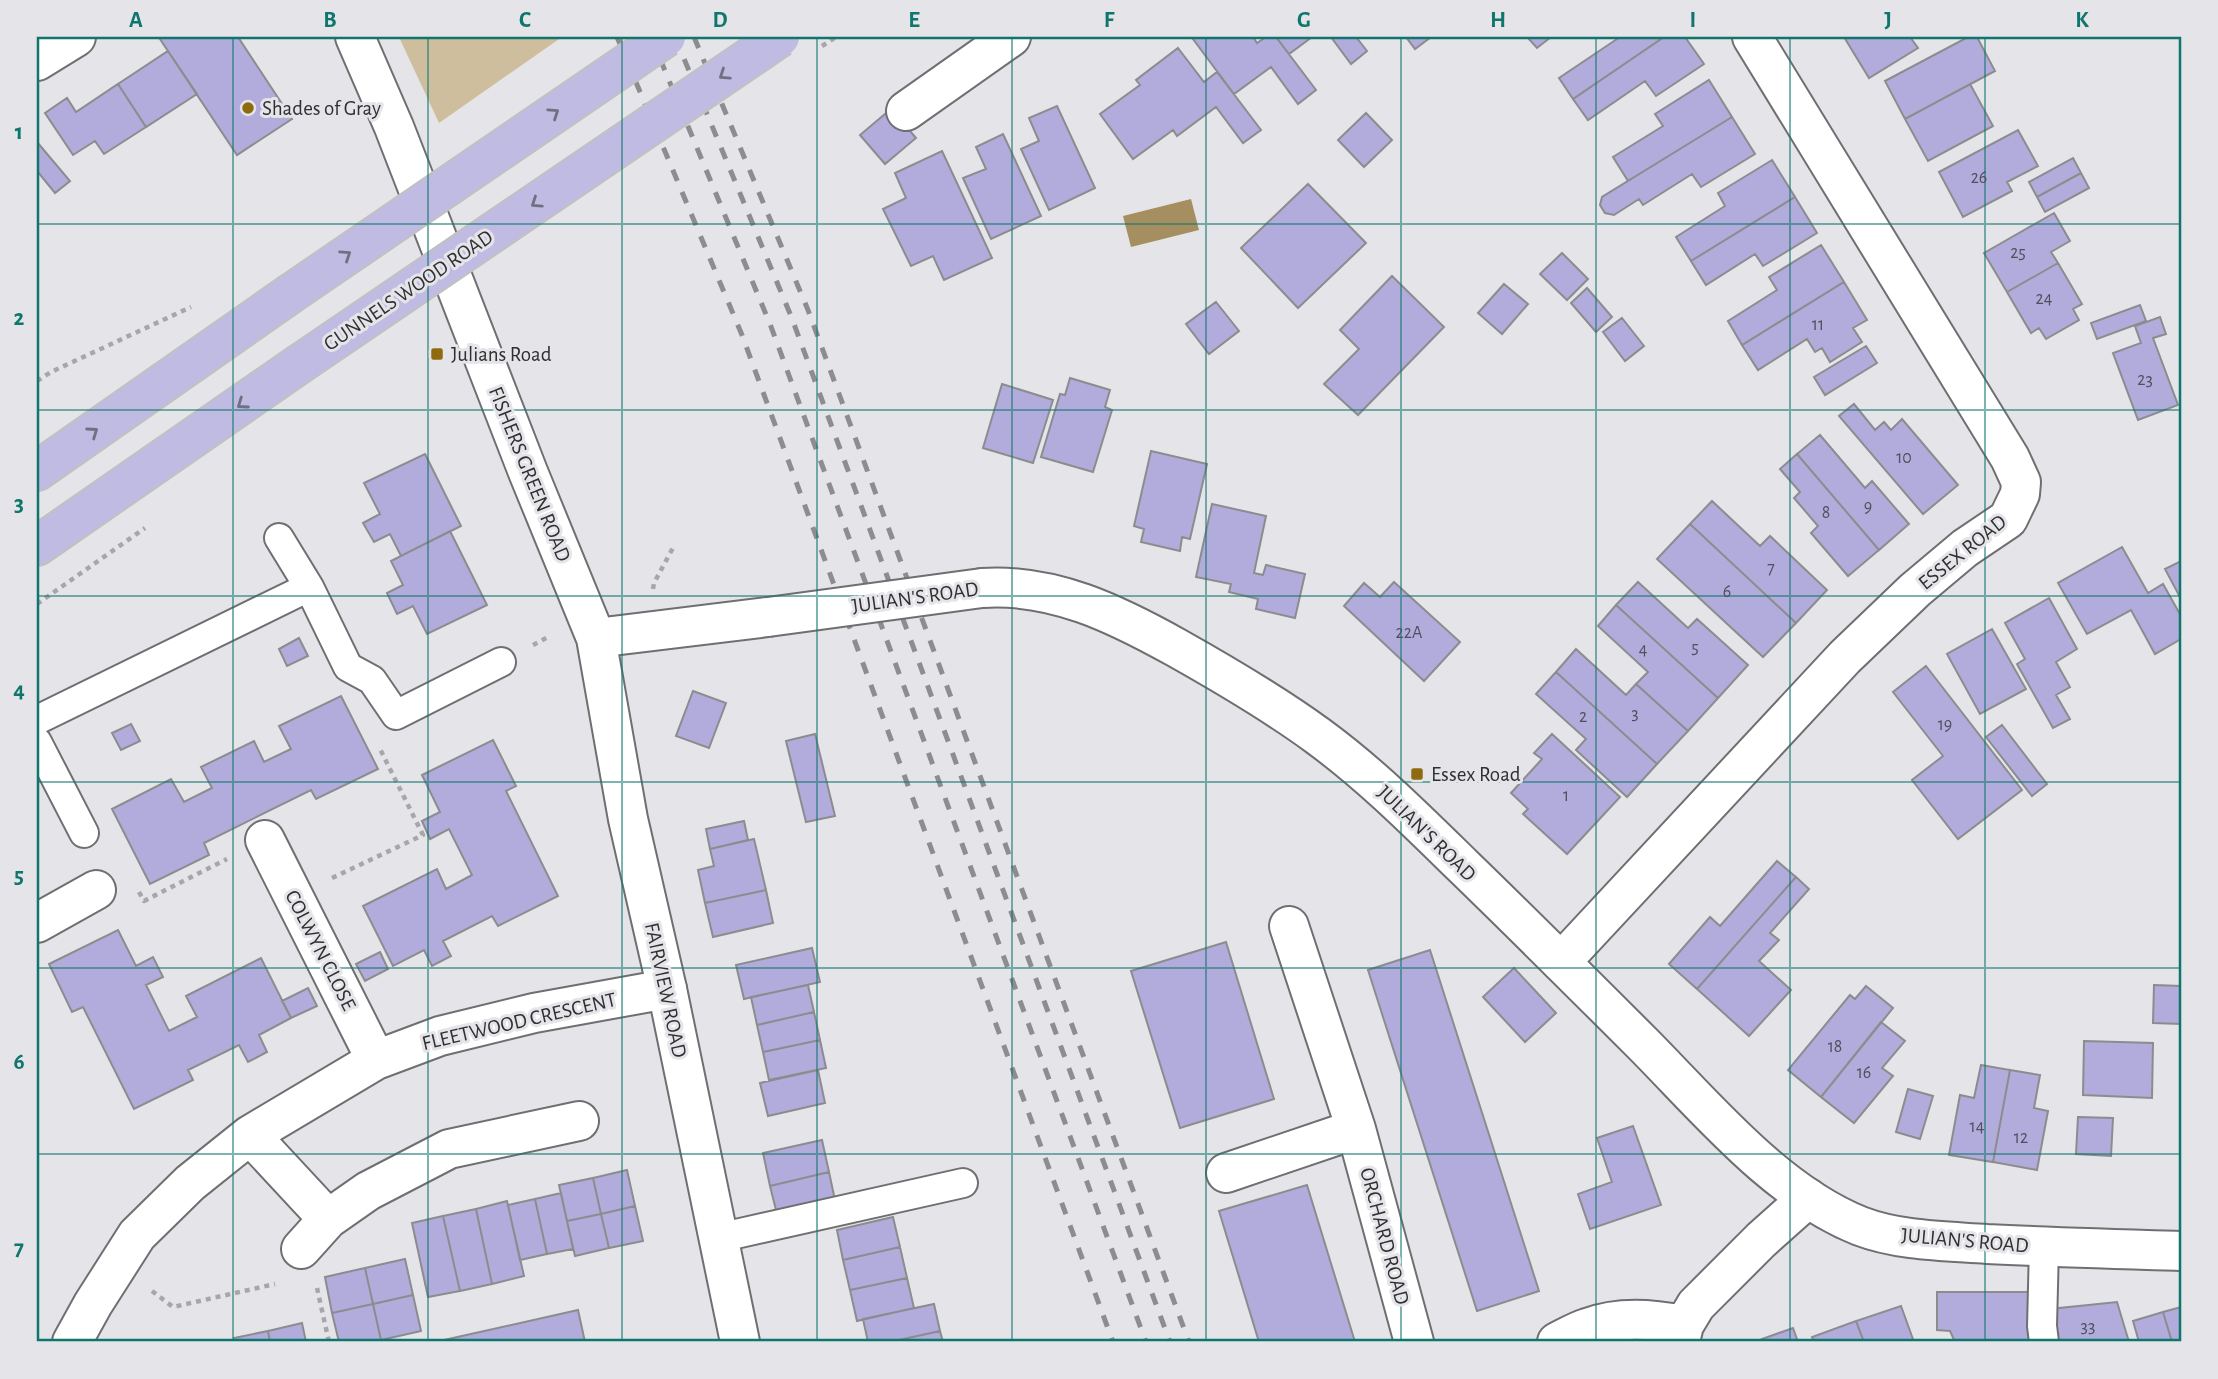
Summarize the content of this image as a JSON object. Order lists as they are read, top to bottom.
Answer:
{
  "streets": {
    "main road": ["GUNNELS WOOD ROAD"],
    "street": [
      "FISHERS GREEN ROAD",
      "ESSEX ROAD",
      "JULIAN'S ROAD",
      "COLWYN CLOSE",
      "FAIRVIEW ROAD",
      "FLEETWOOD CRESCENT",
      "ORCHARD ROAD"
    ]
  },
  "crossings": [
    ["FISHERS GREEN ROAD", "JULIAN'S ROAD"],
    ["FISHERS GREEN ROAD", "FAIRVIEW ROAD"],
    ["ESSEX ROAD", "JULIAN'S ROAD"],
    ["JULIAN'S ROAD", "FAIRVIEW ROAD"],
    ["COLWYN CLOSE", "FLEETWOOD CRESCENT"],
    ["FAIRVIEW ROAD", "FLEETWOOD CRESCENT"]
  ],
  "places": {
    "other": ["Shades of Gray"],
    "transit": ["Julians Road", "Essex Road"]
  },
  "house_numbers": [
    "26",
    "25",
    "24",
    "11",
    "23",
    "10",
    "9",
    "8",
    "7",
    "6",
    "22A",
    "5",
    "4",
    "3",
    "2",
    "19",
    "1",
    "18",
    "16",
    "14",
    "12",
    "33"
  ],
  "grid": {
    "columns": [
      "A",
      "B",
      "C",
      "D",
      "E",
      "F",
      "G",
      "H",
      "I",
      "J",
      "K"
    ],
    "rows": [
      "1",
      "2",
      "3",
      "4",
      "5",
      "6",
      "7"
    ]
  }
}
